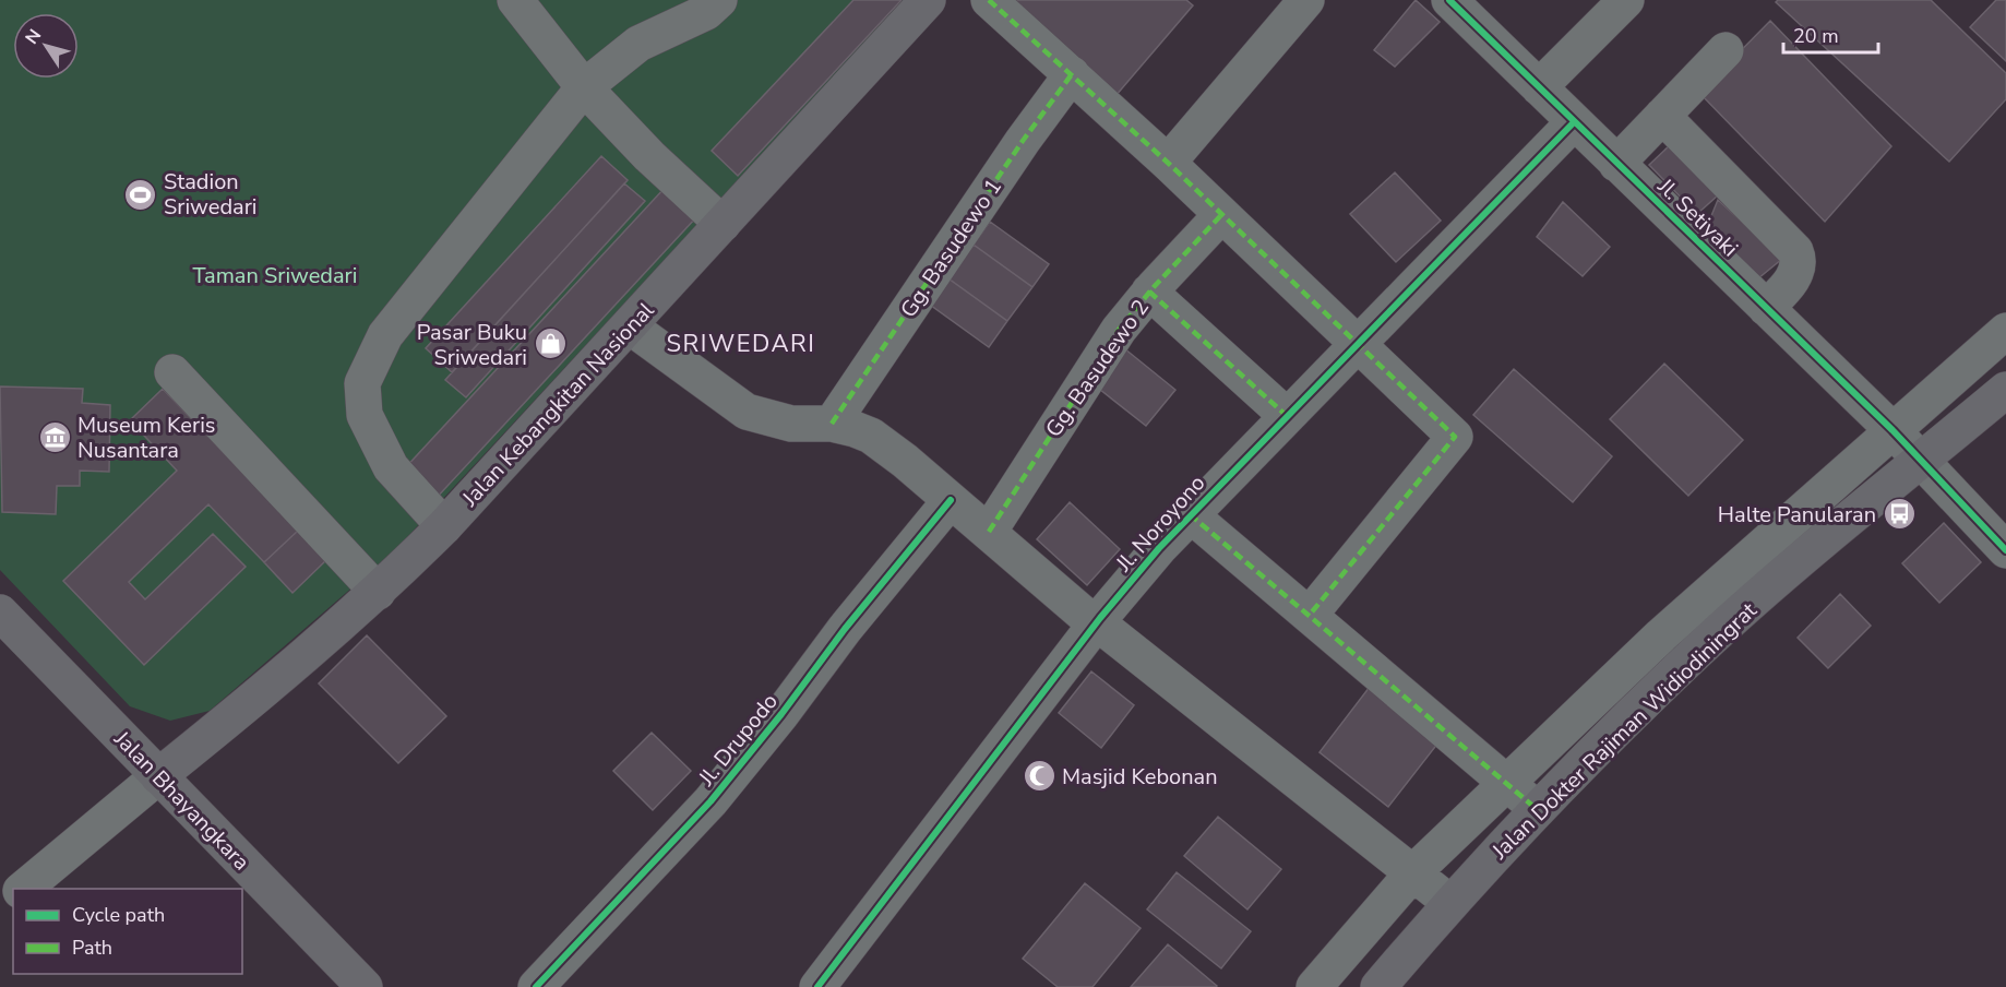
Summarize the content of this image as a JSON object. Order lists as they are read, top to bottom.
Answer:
{
  "streets": {
    "main road": ["Jalan Kebangkitan Nasional", "Jalan Dokter Rajiman Widiodiningrat", "Jalan Bhayangkara"],
    "street": [
      "Jl. Setiyaki",
      "Gg. Basudewo 1",
      "Gg. Basudewo 2",
      "Jl. Noroyono",
      "Jl. Drupodo"
    ]
  },
  "crossings": [
    ["Jl. Setiyaki", "Jl. Noroyono"],
    ["Jl. Setiyaki", "Jalan Dokter Rajiman Widiodiningrat"],
    ["Jalan Kebangkitan Nasional", "Jalan Bhayangkara"]
  ],
  "districts": ["SRIWEDARI"],
  "parks": ["Taman Sriwedari"],
  "places": {
    "sports": ["Stadion Sriwedari"],
    "shop": ["Pasar Buku Sriwedari"],
    "museum": ["Museum Keris Nusantara"],
    "bus stop": ["Halte Panularan"],
    "mosque": ["Masjid Kebonan"]
  },
  "legend": ["Cycle path", "Path"],
  "scale_bar": "20 m",
  "north": "top left"
}
